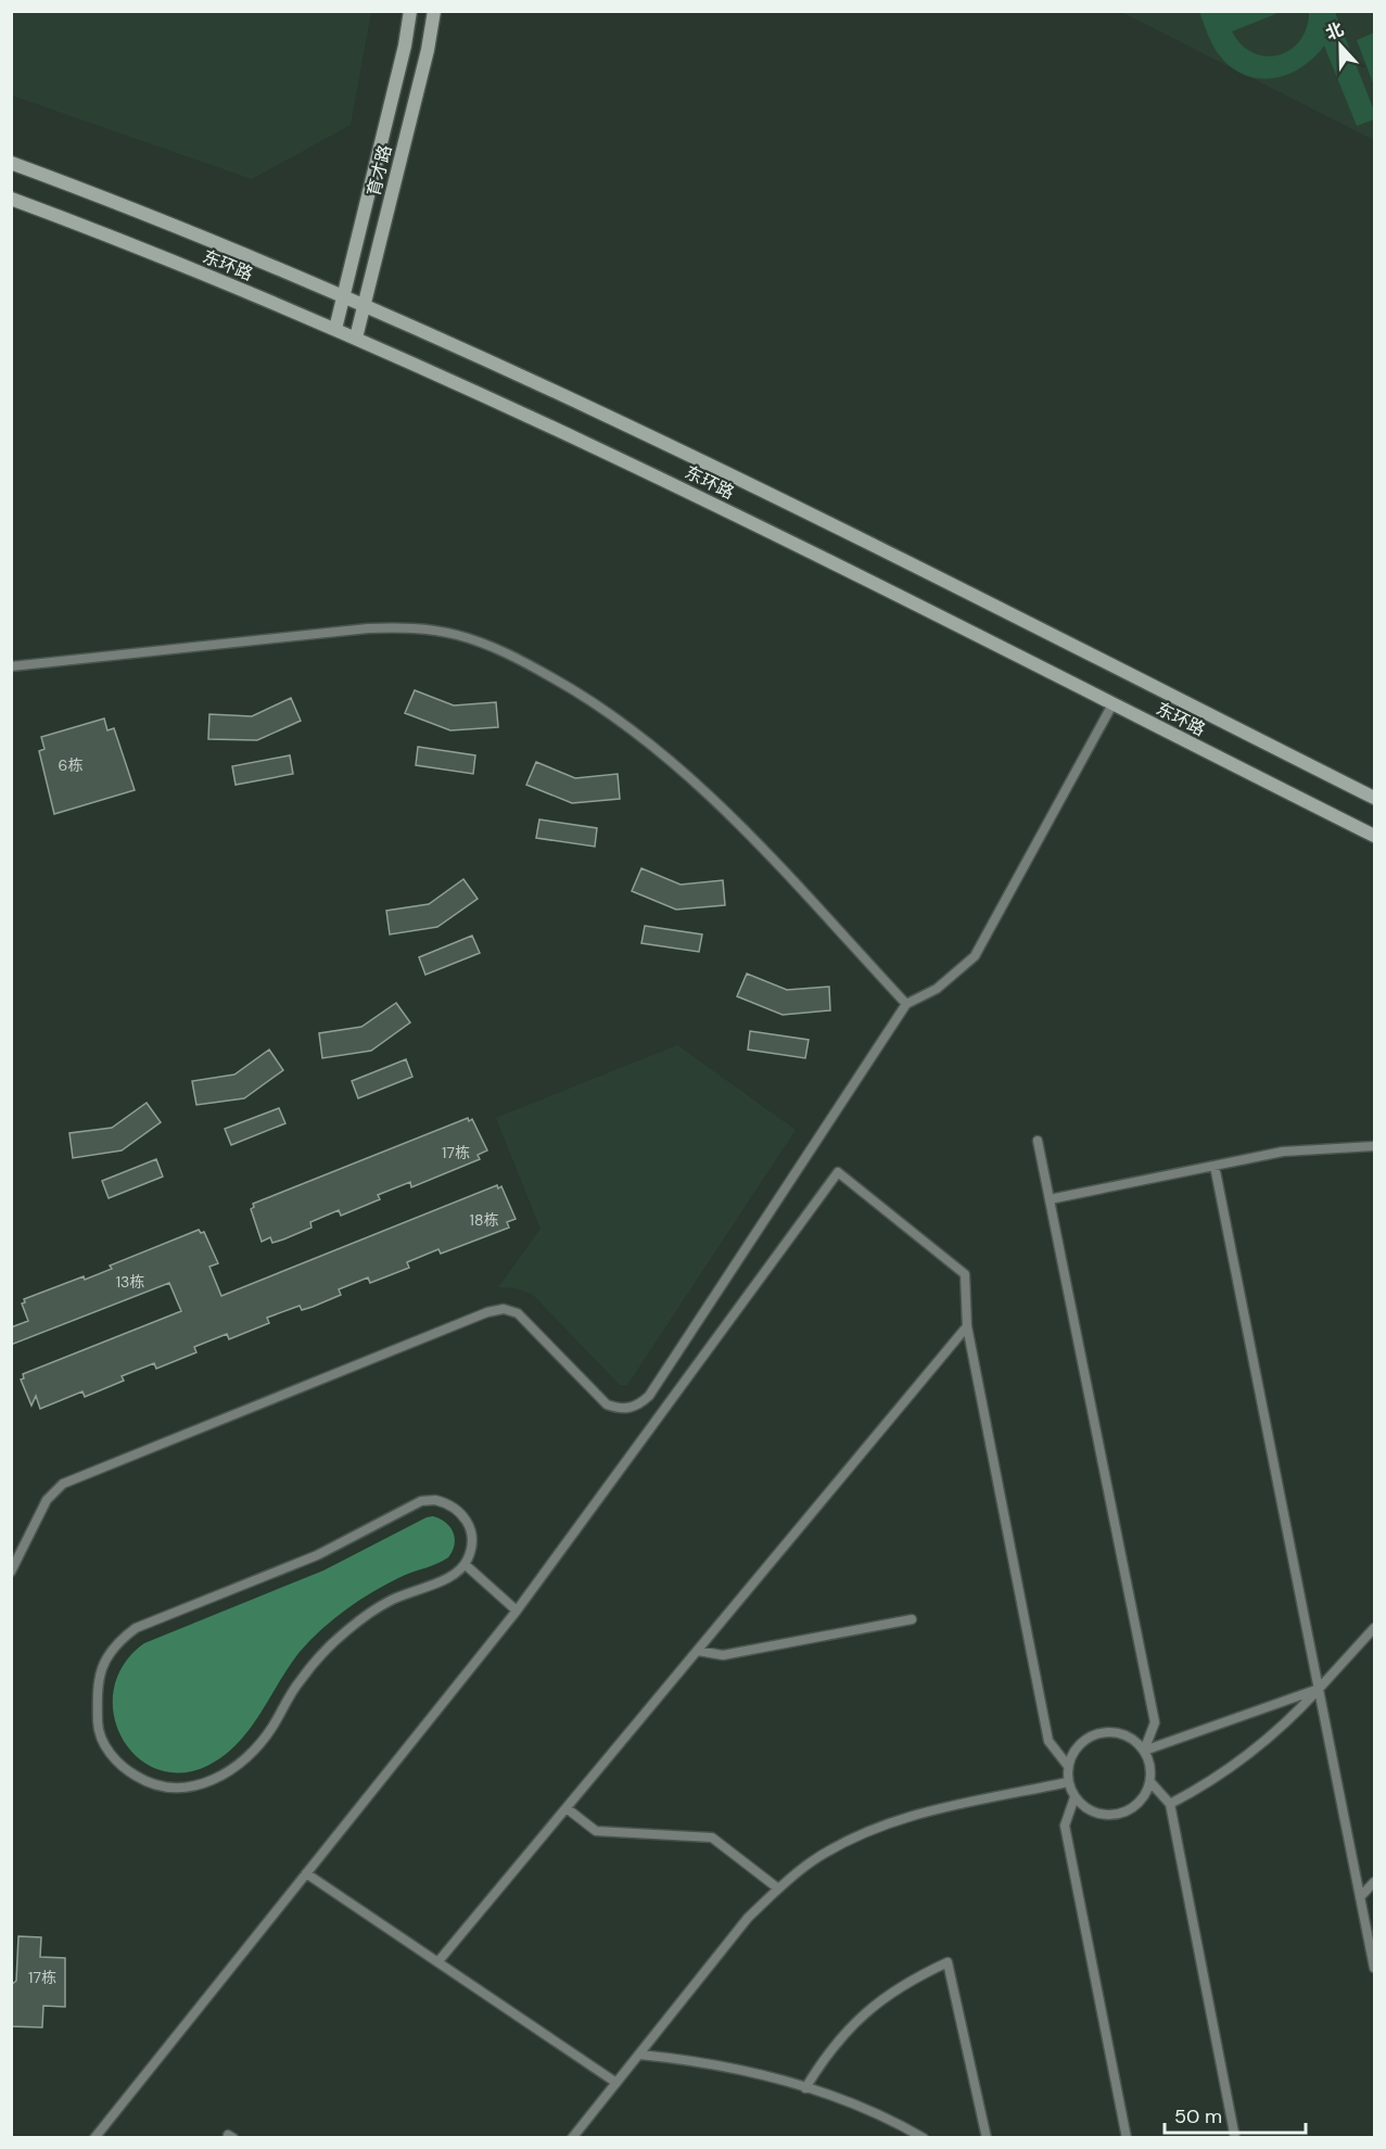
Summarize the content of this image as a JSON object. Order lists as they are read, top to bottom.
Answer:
{
  "streets": {
    "main road": ["育才路", "东环路"]
  },
  "crossings": [
    ["育才路", "东环路"]
  ],
  "house_numbers": [
    "6栋",
    "17栋",
    "18栋",
    "13栋",
    "17栋"
  ],
  "scale_bar": "50 m",
  "north": "top"
}
